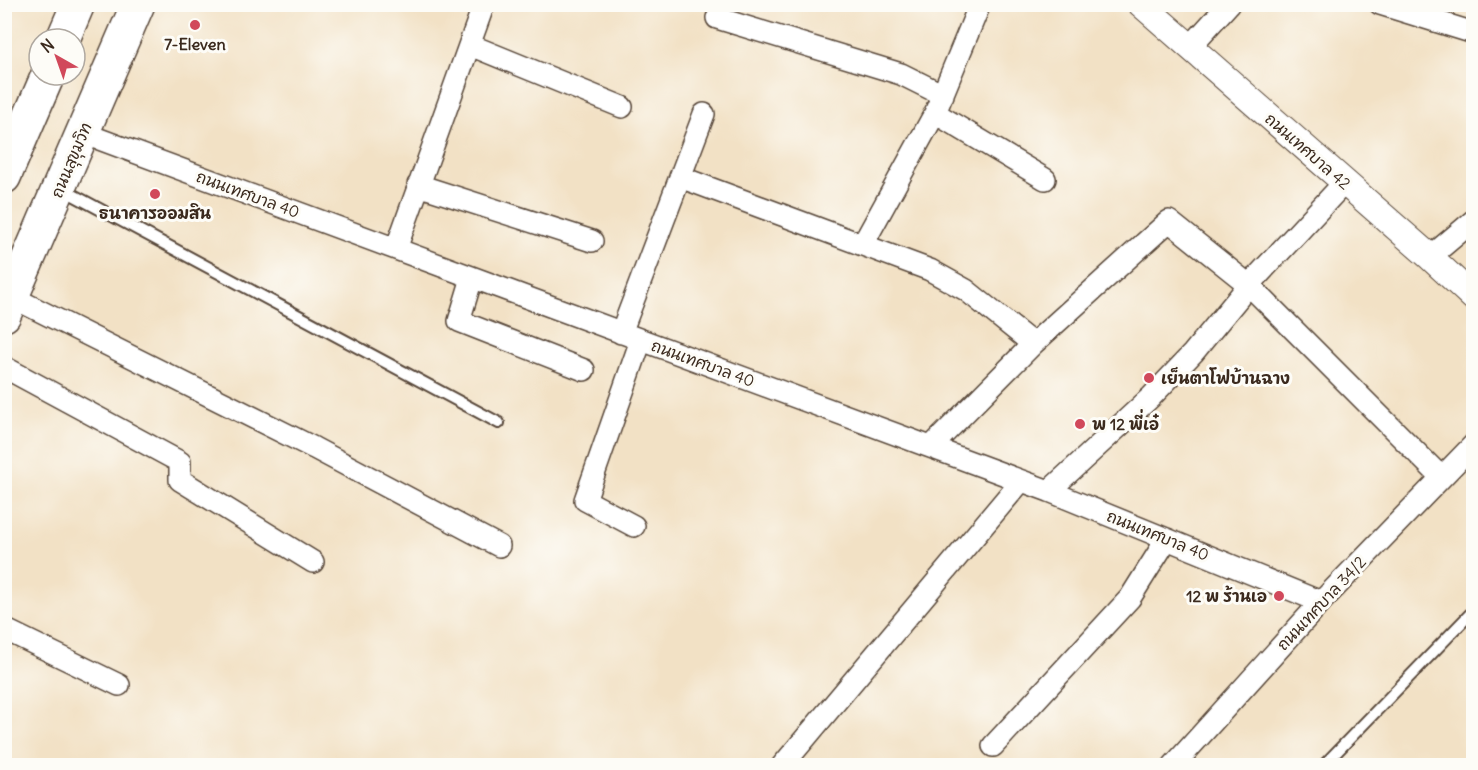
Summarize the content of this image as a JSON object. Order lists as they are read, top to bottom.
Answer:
{
  "streets": {
    "highway": ["ถนนสุขุมวิท"],
    "street": ["ถนนเทศบาล 42", "ถนนเทศบาล 40", "ถนนเทศบาล 34/2"]
  },
  "crossings": [
    ["ถนนสุขุมวิท", "ถนนเทศบาล 40"],
    ["ถนนเทศบาล 40", "ถนนเทศบาล 34/2"]
  ],
  "places": [
    "7-Eleven",
    "ธนาคารออมสิน",
    "เย็นตาโฟบ้านฉาง",
    "พ 12 พี่เอ๋",
    "12 พ ร้านเอ"
  ],
  "north": "top left"
}
